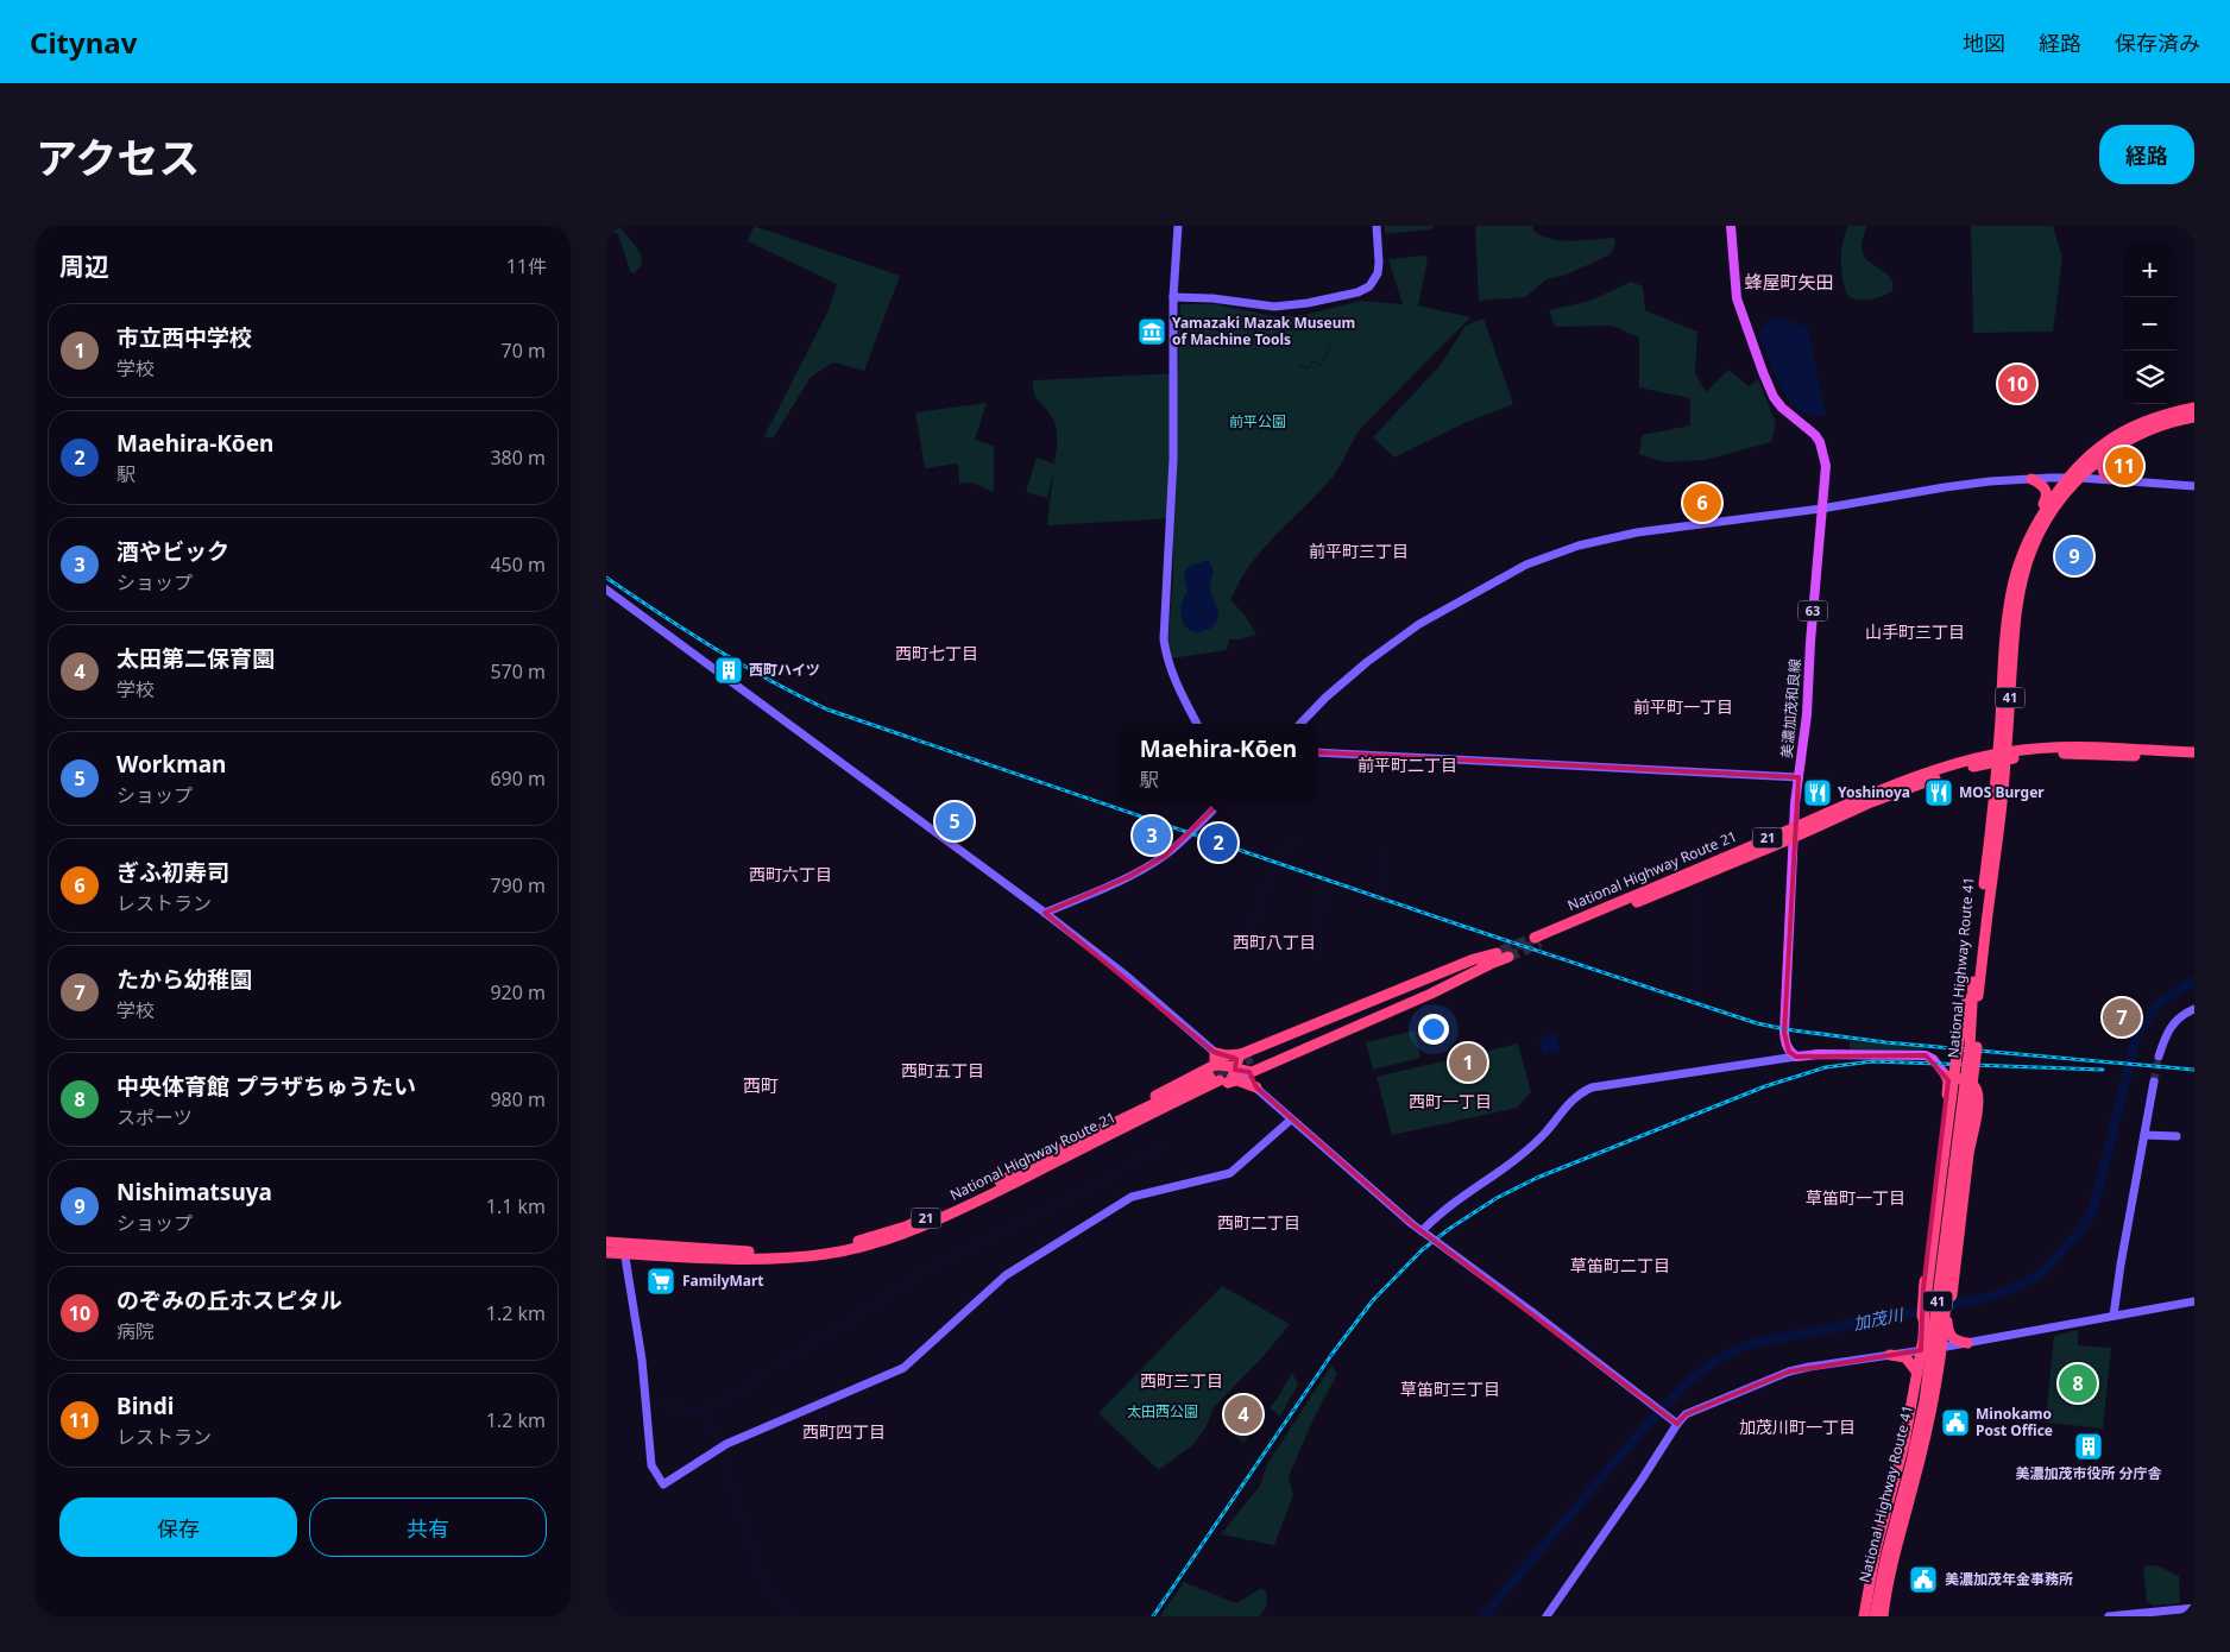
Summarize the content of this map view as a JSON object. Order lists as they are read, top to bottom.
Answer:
{
  "streets": {
    "highway": [
      "41",
      "21",
      "National Highway Route 21",
      "National Highway Route 41"
    ],
    "main road": ["63", "美濃加茂和良線"]
  },
  "crossings": [
    ["美濃加茂和良線", "National Highway Route 21"],
    ["National Highway Route 21", "National Highway Route 41"]
  ],
  "districts": [
    "蜂屋町矢田",
    "前平町三丁目",
    "山手町三丁目",
    "西町七丁目",
    "前平町一丁目",
    "前平町二丁目",
    "西町六丁目",
    "西町八丁目",
    "西町五丁目",
    "西町",
    "西町一丁目",
    "草笛町一丁目",
    "西町二丁目",
    "草笛町二丁目",
    "西町三丁目",
    "草笛町三丁目",
    "加茂川町一丁目",
    "西町四丁目"
  ],
  "water": ["加茂川"],
  "parks": ["前平公園", "太田西公園"],
  "places": {
    "museum": ["Yamazaki Mazak Museum of Machine Tools"],
    "building": ["西町ハイツ", "美濃加茂市役所 分庁舎"],
    "restaurant": ["Yoshinoya", "MOS Burger"],
    "supermarket": ["FamilyMart"],
    "public building": ["Minokamo Post Office", "美濃加茂年金事務所"]
  },
  "page": {
    "header": "Citynav",
    "nav": ["地図", "経路", "保存済み"],
    "title": "アクセス",
    "buttons": [
      "経路",
      ["保存", "共有"]
    ],
    "heading": ["周辺", "11件"],
    "map_buttons": ["+", "−"],
    "list": [
      {
        "mark": "1",
        "name": "市立西中学校",
        "note": "学校",
        "value": "70 m"
      },
      {
        "mark": "2",
        "name": "Maehira-Kōen",
        "note": "駅",
        "value": "380 m"
      },
      {
        "mark": "3",
        "name": "酒やビック",
        "note": "ショップ",
        "value": "450 m"
      },
      {
        "mark": "4",
        "name": "太田第二保育園",
        "note": "学校",
        "value": "570 m"
      },
      {
        "mark": "5",
        "name": "Workman",
        "note": "ショップ",
        "value": "690 m"
      },
      {
        "mark": "6",
        "name": "ぎふ初寿司",
        "note": "レストラン",
        "value": "790 m"
      },
      {
        "mark": "7",
        "name": "たから幼稚園",
        "note": "学校",
        "value": "920 m"
      },
      {
        "mark": "8",
        "name": "中央体育館 プラザちゅうたい",
        "note": "スポーツ",
        "value": "980 m"
      },
      {
        "mark": "9",
        "name": "Nishimatsuya",
        "note": "ショップ",
        "value": "1.1 km"
      },
      {
        "mark": "10",
        "name": "のぞみの丘ホスピタル",
        "note": "病院",
        "value": "1.2 km"
      },
      {
        "mark": "11",
        "name": "Bindi",
        "note": "レストラン",
        "value": "1.2 km"
      }
    ],
    "pins": [
      "10",
      "11",
      "6",
      "9",
      "5",
      "3",
      "2",
      "7",
      "1",
      "8",
      "4"
    ],
    "popup": ["Maehira-Kōen", "駅"]
  }
}
